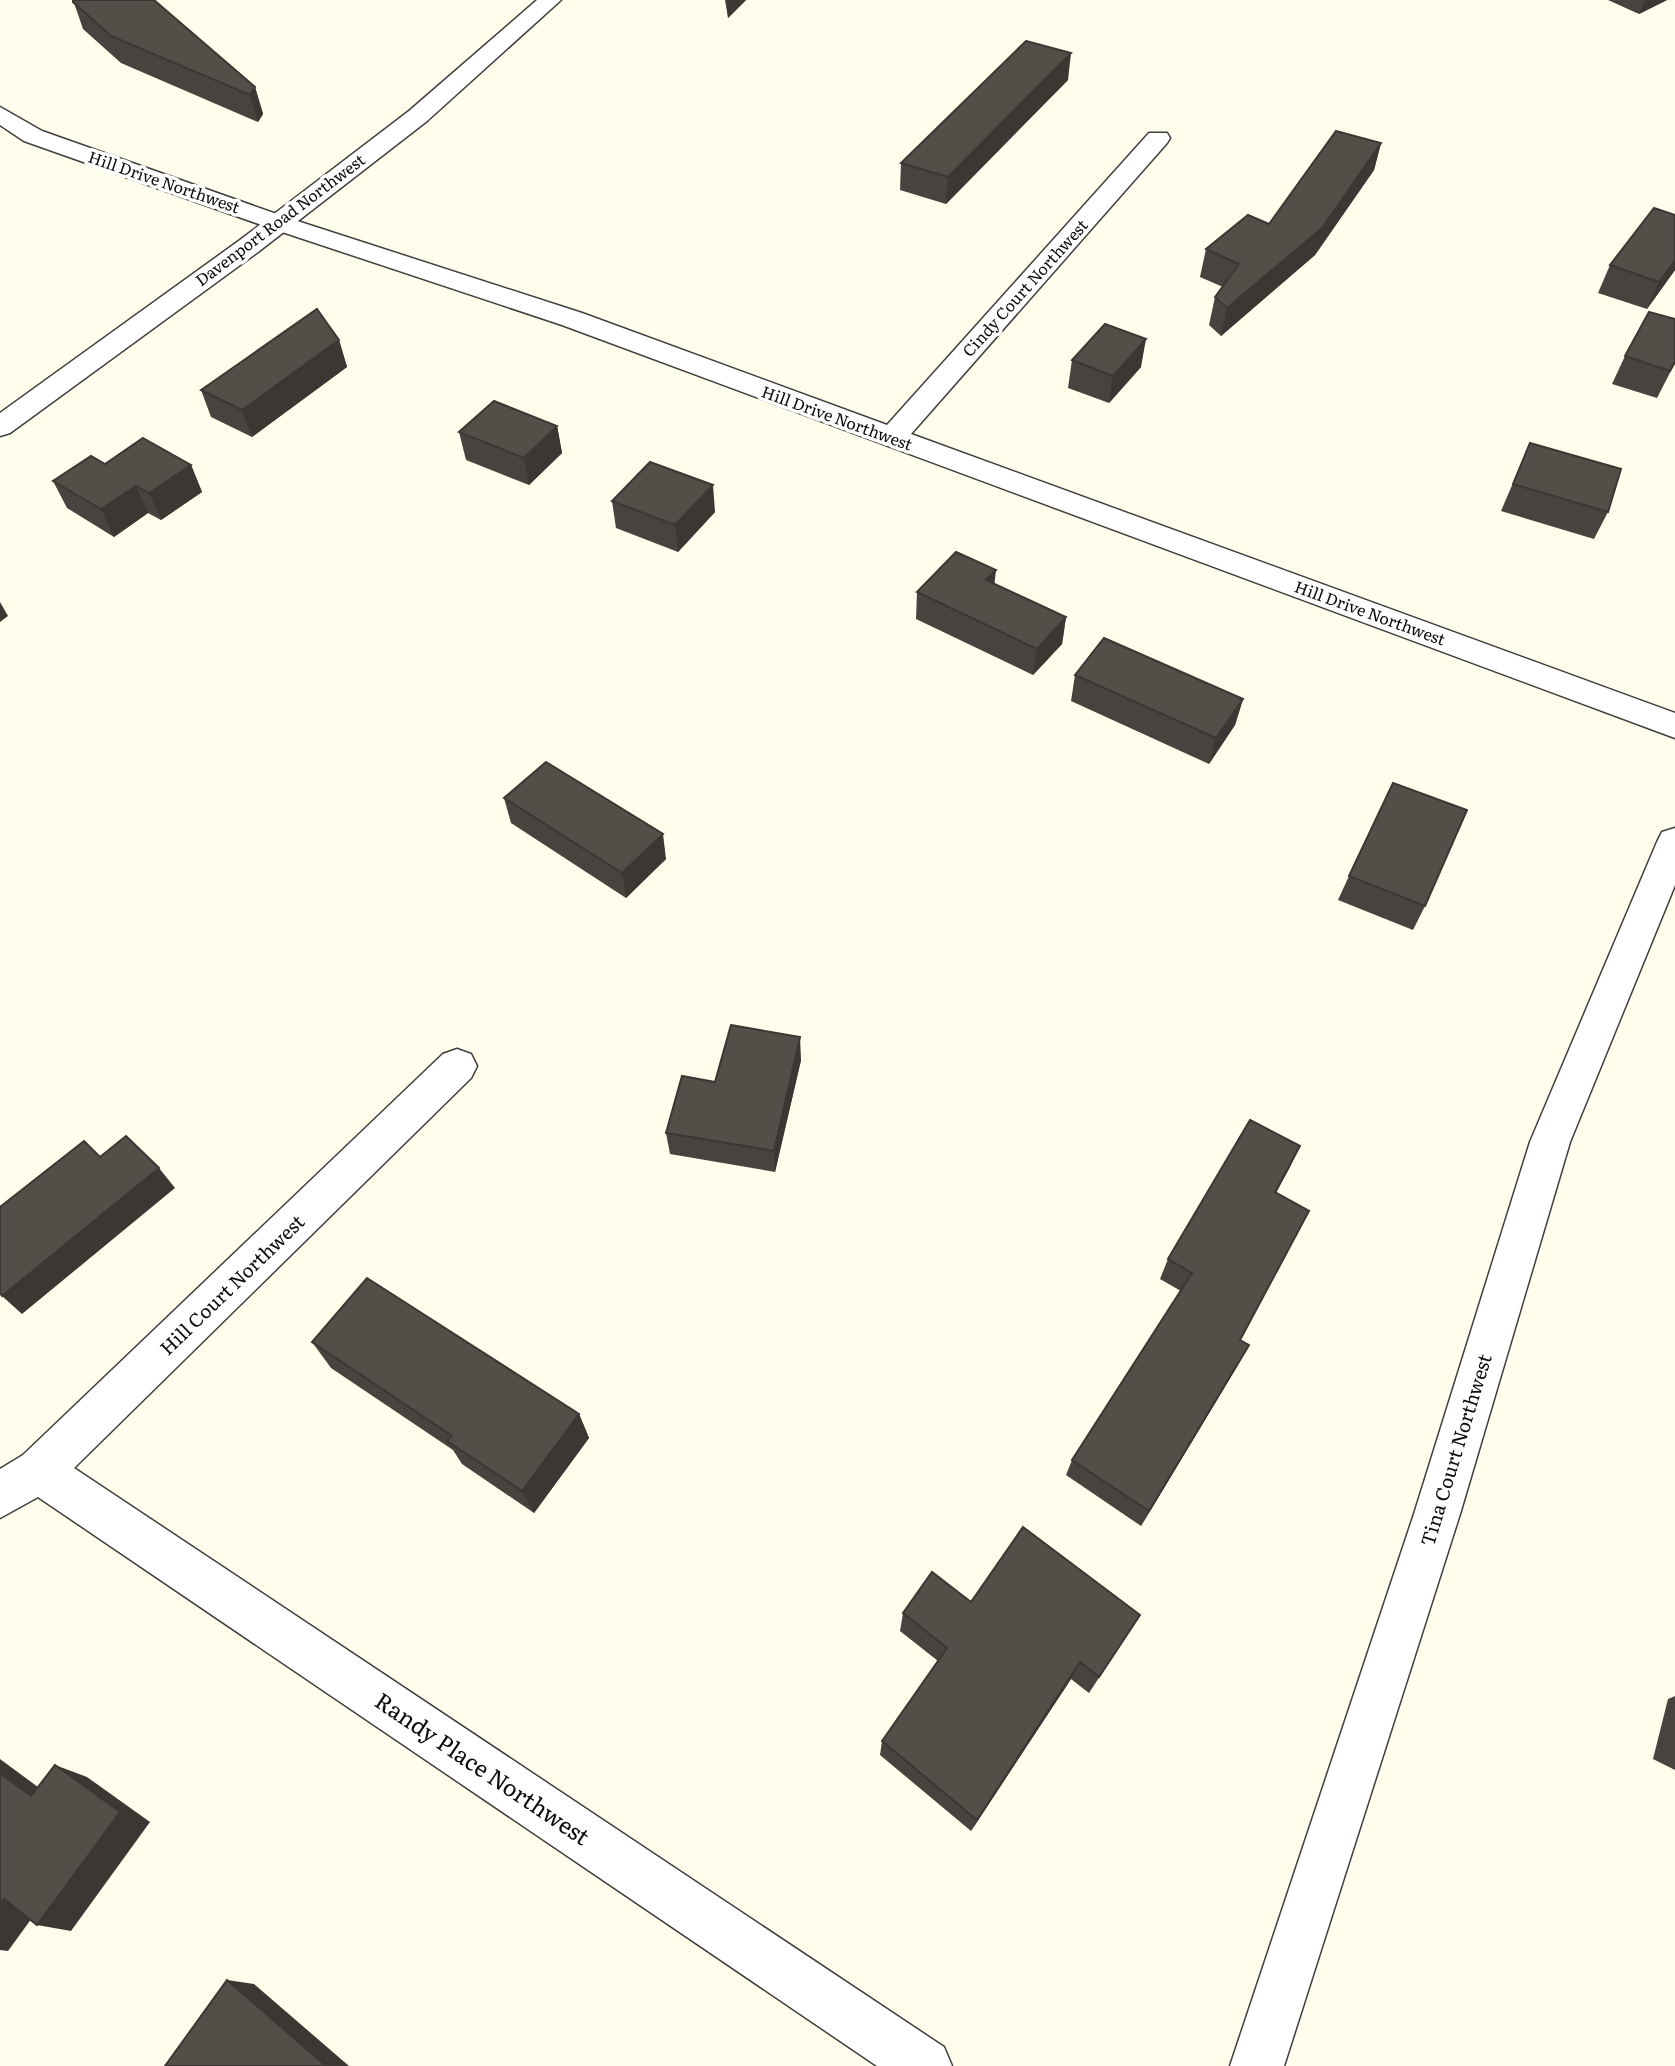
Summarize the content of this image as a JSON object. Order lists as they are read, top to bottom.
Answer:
{
  "streets": {
    "street": [
      "Hill Drive Northwest",
      "Davenport Road Northwest",
      "Cindy Court Northwest",
      "Hill Court Northwest",
      "Tina Court Northwest",
      "Randy Place Northwest"
    ]
  },
  "crossings": [
    ["Hill Drive Northwest", "Davenport Road Northwest"],
    ["Hill Drive Northwest", "Cindy Court Northwest"],
    ["Hill Court Northwest", "Randy Place Northwest"]
  ]
}
